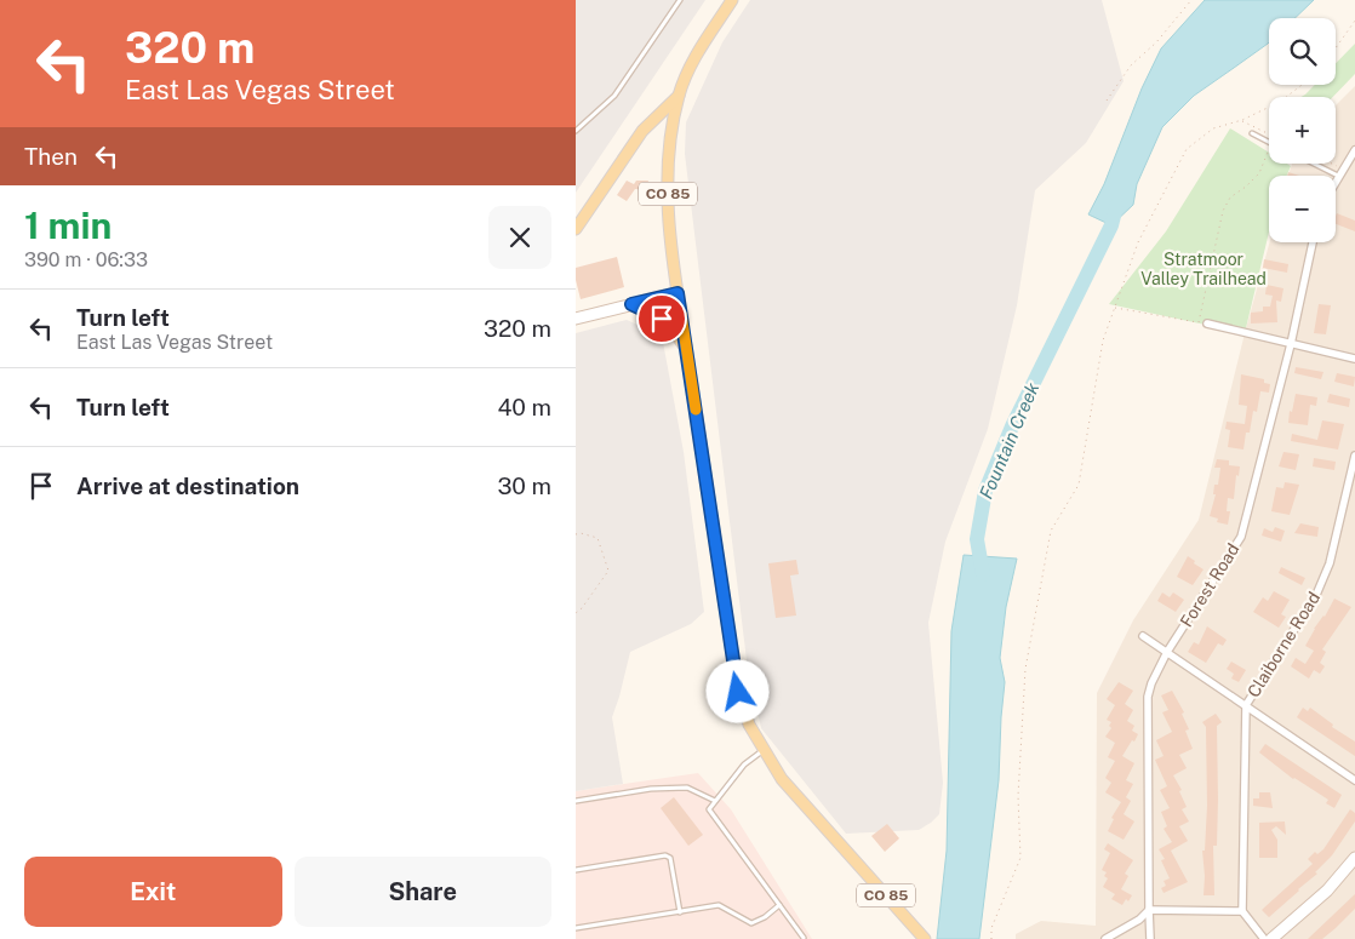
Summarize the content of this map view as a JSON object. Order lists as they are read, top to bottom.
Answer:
{
  "streets": {
    "main road": ["CO 85"],
    "street": ["Forest Road", "Claiborne Road"]
  },
  "water": ["Fountain Creek"],
  "parks": ["Stratmoor Valley Trailhead"],
  "page": {
    "turn": ["320 m", "East Las Vegas Street"],
    "map_buttons": ["+", "−"],
    "then": "Then",
    "heading": ["1 min", "390 m · 06:33"],
    "list": [
      {
        "name": "Turn left",
        "note": "East Las Vegas Street",
        "value": "320 m"
      },
      {
        "name": "Turn left",
        "value": "40 m"
      },
      {
        "name": "Arrive at destination",
        "value": "30 m"
      }
    ],
    "buttons": ["Exit", "Share"]
  }
}
